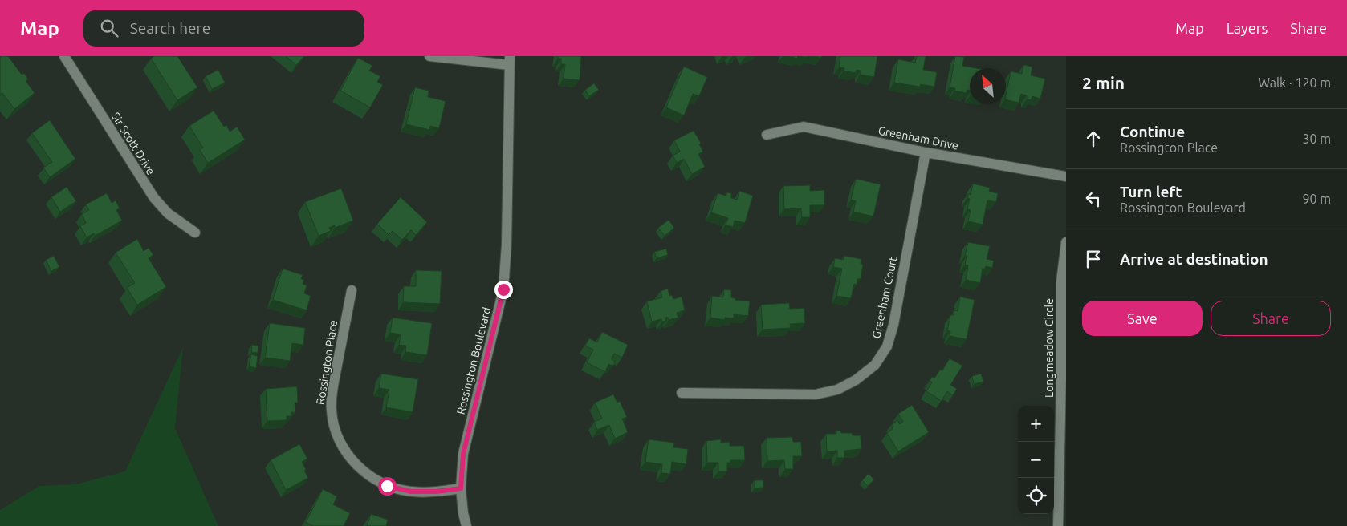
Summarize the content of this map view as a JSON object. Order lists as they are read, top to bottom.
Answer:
{
  "streets": {
    "street": [
      "Greenham Drive",
      "Sir Scott Drive",
      "Greenham Court",
      "Longmeadow Circle",
      "Rossington Boulevard",
      "Rossington Place"
    ]
  },
  "crossings": [
    ["Greenham Drive", "Greenham Court"],
    ["Rossington Boulevard", "Rossington Place"]
  ],
  "north": "top left",
  "page": {
    "header": "Map",
    "search": "Search here",
    "nav": ["Map", "Layers", "Share"],
    "heading": ["2 min", "Walk · 120 m"],
    "list": [
      ["Continue", "Rossington Place", "30 m"],
      ["Turn left", "Rossington Boulevard", "90 m"],
      "Arrive at destination"
    ],
    "buttons": ["Save", "Share"],
    "map_buttons": ["+", "−"]
  }
}
